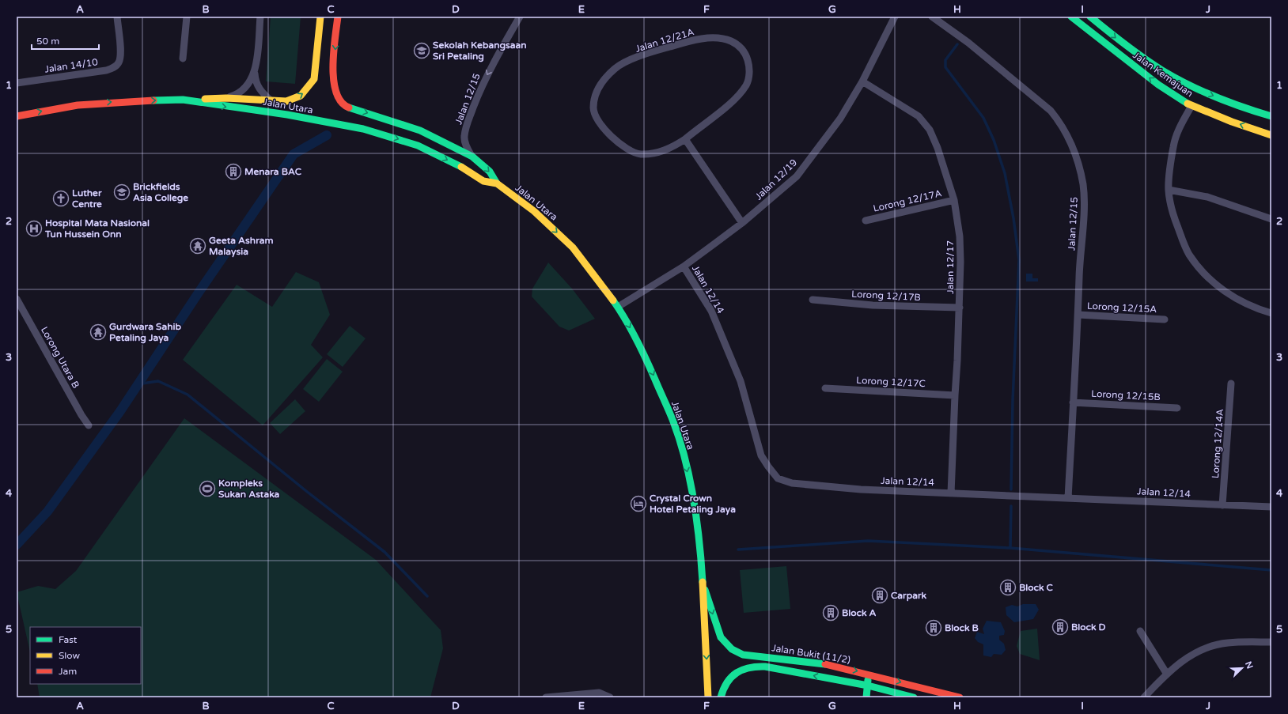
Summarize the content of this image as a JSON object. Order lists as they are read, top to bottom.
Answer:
{
  "streets": {
    "main road": ["Jalan Kemajuan", "Jalan Utara", "Jalan Bukit (11/2)"],
    "street": [
      "Jalan 12/21A",
      "Jalan 14/10",
      "Jalan 12/15",
      "Jalan 12/19",
      "Lorong 12/17A",
      "Jalan 12/17",
      "Jalan 12/14",
      "Lorong 12/17B",
      "Lorong 12/15A",
      "Lorong Utara B",
      "Lorong 12/17C",
      "Lorong 12/15B",
      "Lorong 12/14A"
    ]
  },
  "crossings": [
    ["Jalan 12/15", "Jalan 12/14"],
    ["Jalan 12/15", "Lorong 12/15A"],
    ["Jalan 12/15", "Lorong 12/15B"],
    ["Jalan Utara", "Jalan 12/19"],
    ["Jalan Utara", "Jalan Bukit (11/2)"],
    ["Jalan 12/19", "Jalan 12/17"],
    ["Jalan 12/19", "Jalan 12/14"],
    ["Lorong 12/17A", "Jalan 12/17"],
    ["Jalan 12/17", "Jalan 12/14"],
    ["Jalan 12/17", "Lorong 12/17B"],
    ["Jalan 12/17", "Lorong 12/17C"],
    ["Jalan 12/14", "Lorong 12/14A"]
  ],
  "one_way": ["Jalan Utara"],
  "places": {
    "school or university": ["Sekolah Kebangsaan Sri Petaling", "Brickfields Asia College"],
    "building": [
      "Menara BAC",
      "Block C",
      "Carpark",
      "Block A",
      "Block D",
      "Block B"
    ],
    "church": ["Luther Centre"],
    "hospital": ["Hospital Mata Nasional Tun Hussein Onn"],
    "temple": ["Geeta Ashram Malaysia", "Gurdwara Sahib Petaling Jaya"],
    "sports": ["Kompleks Sukan Astaka"],
    "hotel": ["Crystal Crown Hotel Petaling Jaya"]
  },
  "legend": ["Fast", "Slow", "Jam"],
  "scale_bar": "50 m",
  "north": "top right",
  "grid": {
    "columns": [
      "A",
      "B",
      "C",
      "D",
      "E",
      "F",
      "G",
      "H",
      "I",
      "J"
    ],
    "rows": [
      "1",
      "2",
      "3",
      "4",
      "5"
    ]
  }
}
